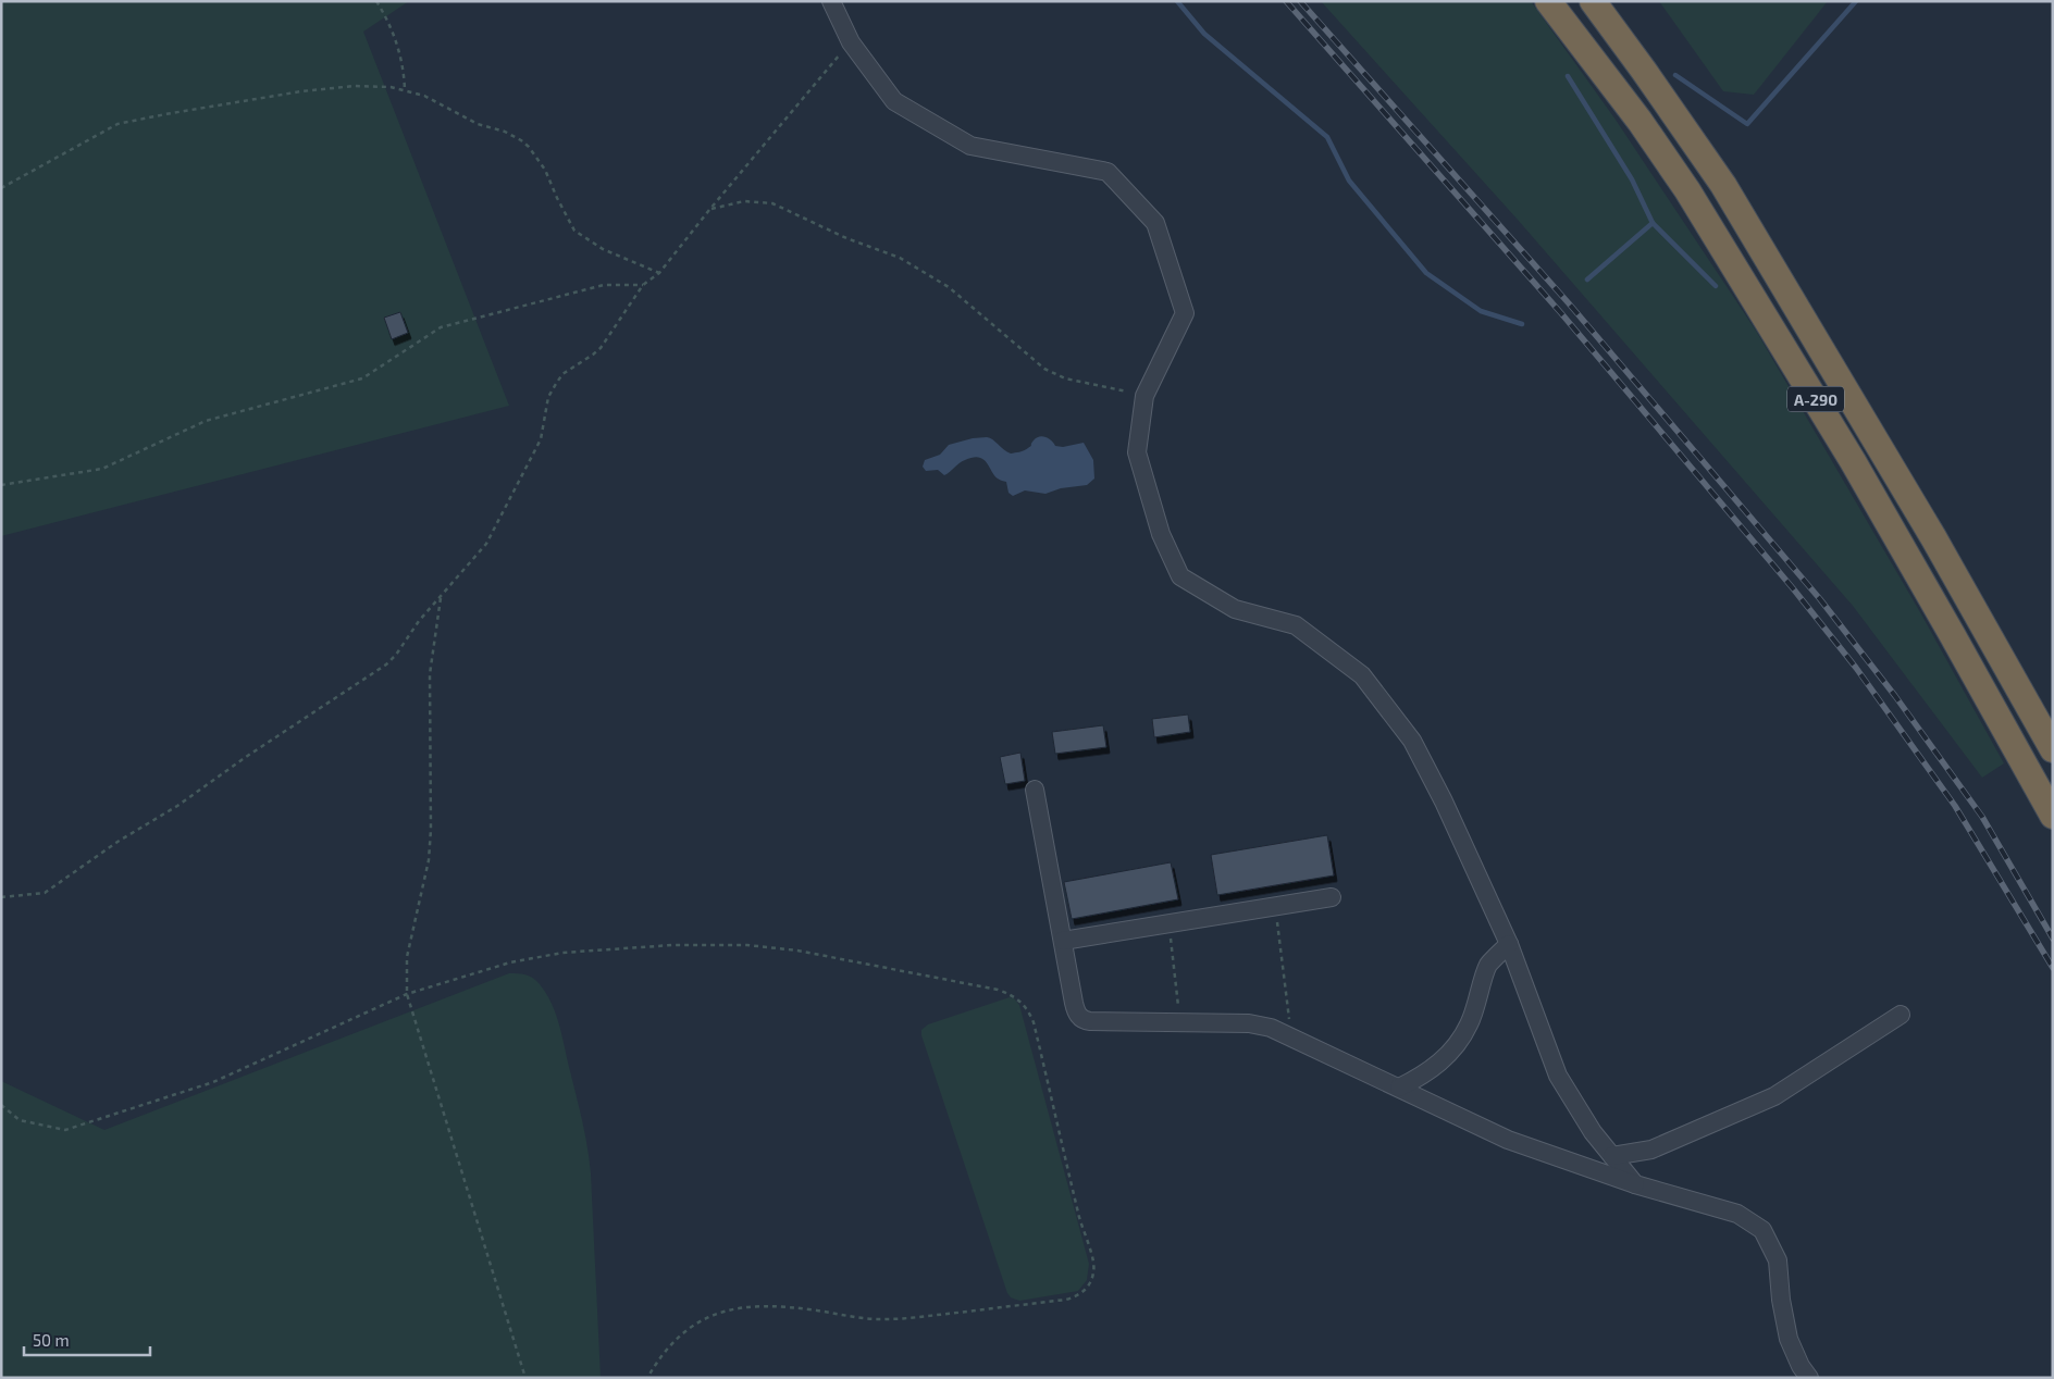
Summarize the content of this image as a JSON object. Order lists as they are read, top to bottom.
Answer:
{
  "streets": {
    "highway": ["А-290"]
  },
  "scale_bar": "50 m"
}
